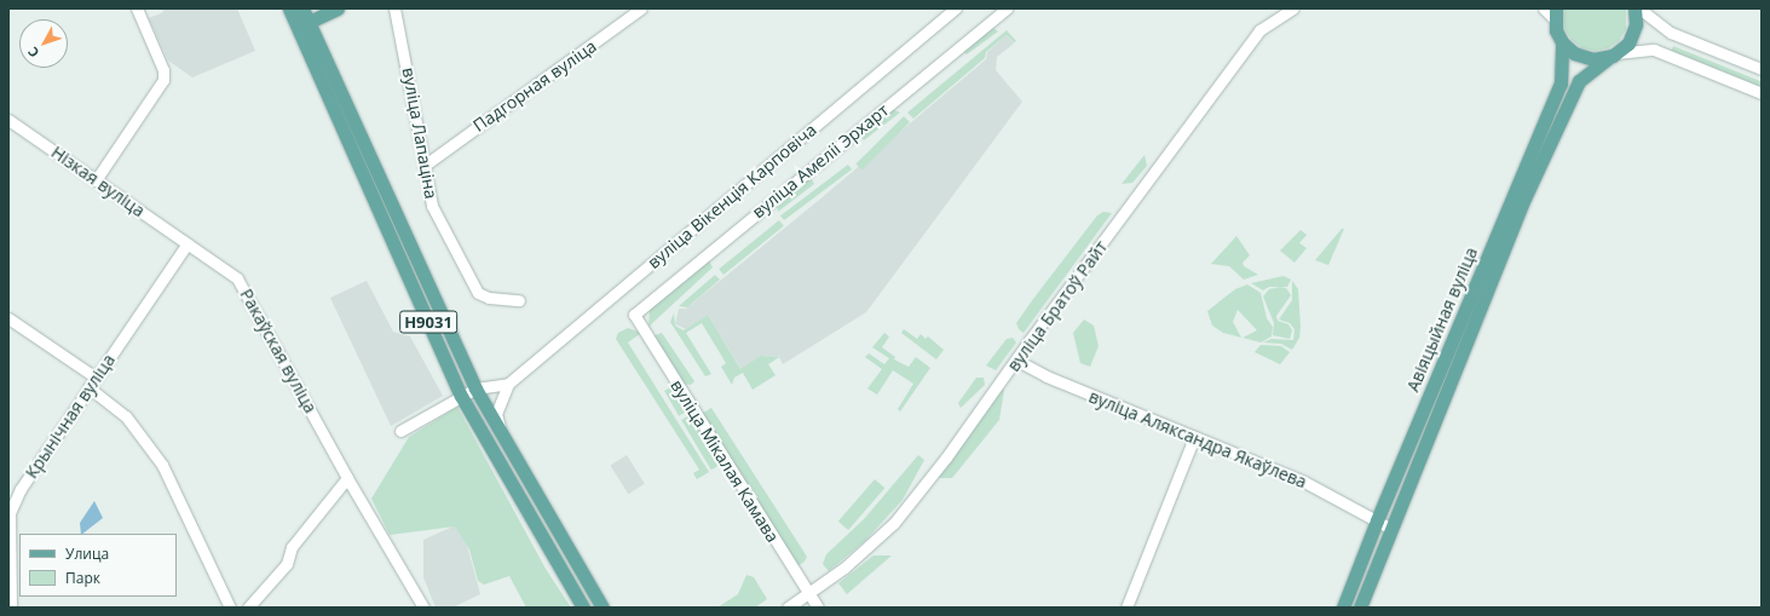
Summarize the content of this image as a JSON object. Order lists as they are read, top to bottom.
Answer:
{
  "streets": {
    "main road": ["Авіяцыйная вуліца", "Н9031"],
    "street": [
      "Падгорная вуліца",
      "вуліца Лапаціна",
      "вуліца Амеліі Эрхарт",
      "Нізкая вуліца",
      "вуліца Вікенція Карповіча",
      "вуліца Братоў Райт",
      "Ракаўская вуліца",
      "Крынічная вуліца",
      "вуліца Аляксандра Якаўлева",
      "вуліца Мікалая Камава"
    ]
  },
  "crossings": [
    ["Падгорная вуліца", "вуліца Лапаціна"],
    ["вуліца Амеліі Эрхарт", "вуліца Мікалая Камава"],
    ["Нізкая вуліца", "Ракаўская вуліца"],
    ["Нізкая вуліца", "Крынічная вуліца"],
    ["вуліца Братоў Райт", "вуліца Аляксандра Якаўлева"],
    ["вуліца Братоў Райт", "вуліца Мікалая Камава"],
    ["Авіяцыйная вуліца", "вуліца Аляксандра Якаўлева"],
    ["Ракаўская вуліца", "Крынічная вуліца"]
  ],
  "legend": ["Улица", "Парк"],
  "north": "bottom left"
}
